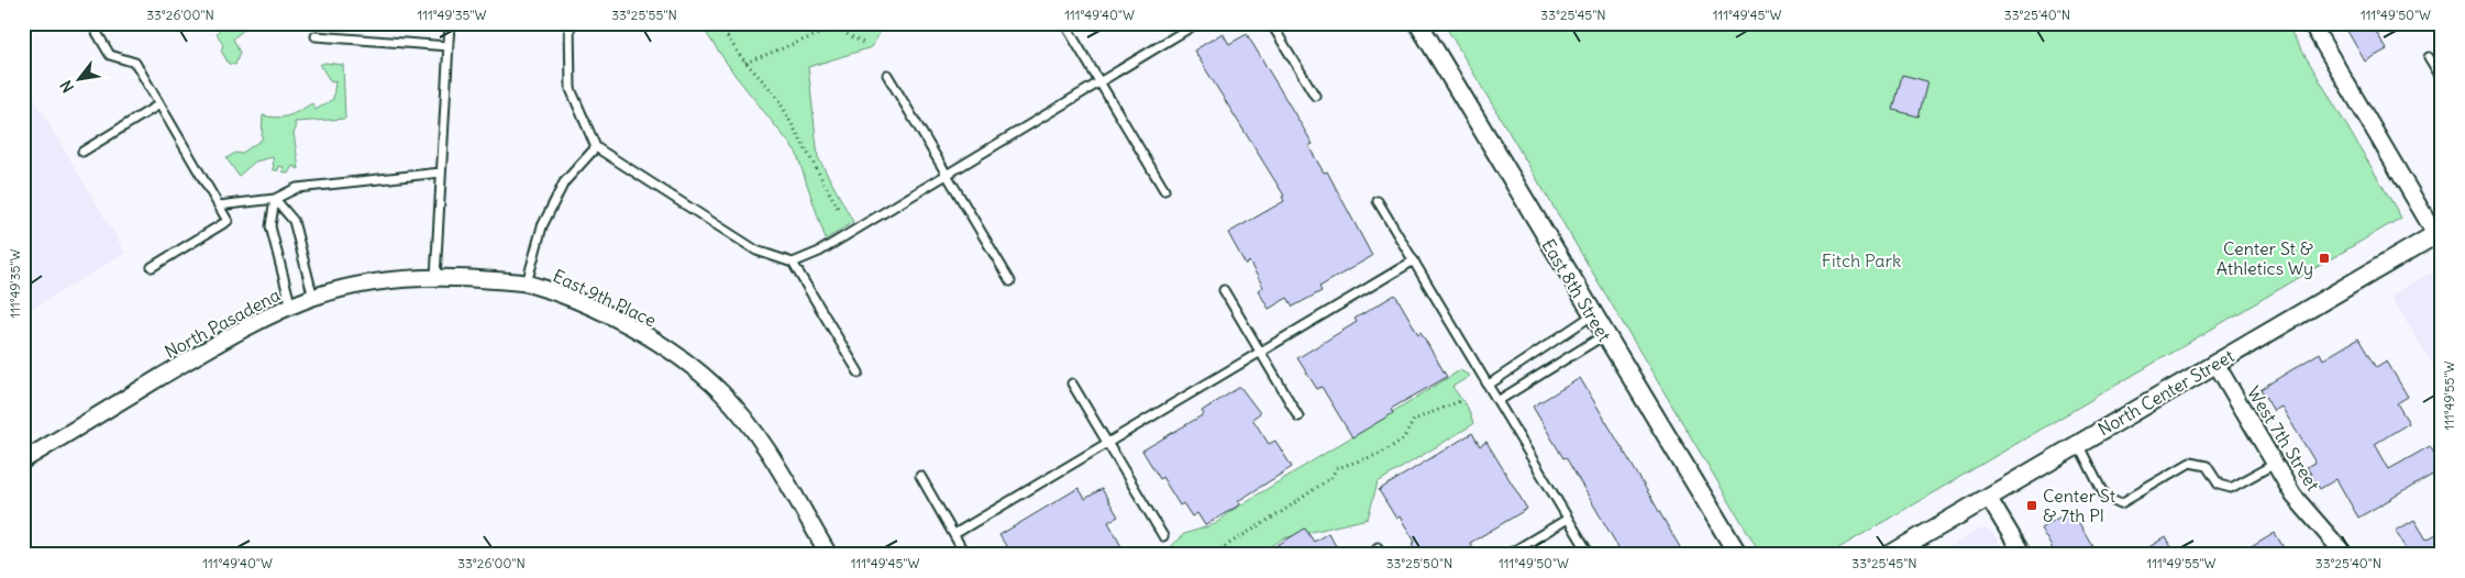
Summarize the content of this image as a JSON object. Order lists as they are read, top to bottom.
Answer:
{
  "streets": {
    "street": [
      "East 8th Street",
      "East 9th Place",
      "North Pasadena",
      "North Center Street",
      "West 7th Street"
    ]
  },
  "crossings": [
    ["East 9th Place", "North Pasadena"],
    ["North Center Street", "West 7th Street"]
  ],
  "parks": ["Fitch Park"],
  "places": {
    "transit": ["Center St & Athletics Wy", "Center St & 7th Pl"]
  },
  "north": "bottom left",
  "coordinates": [
    "33°26'00\"N",
    "111°49'35\"W",
    "33°25'55\"N",
    "111°49'40\"W",
    "33°25'45\"N",
    "111°49'45\"W",
    "33°25'40\"N",
    "111°49'50\"W",
    "111°49'55\"W",
    "33°25'50\"N"
  ]
}
